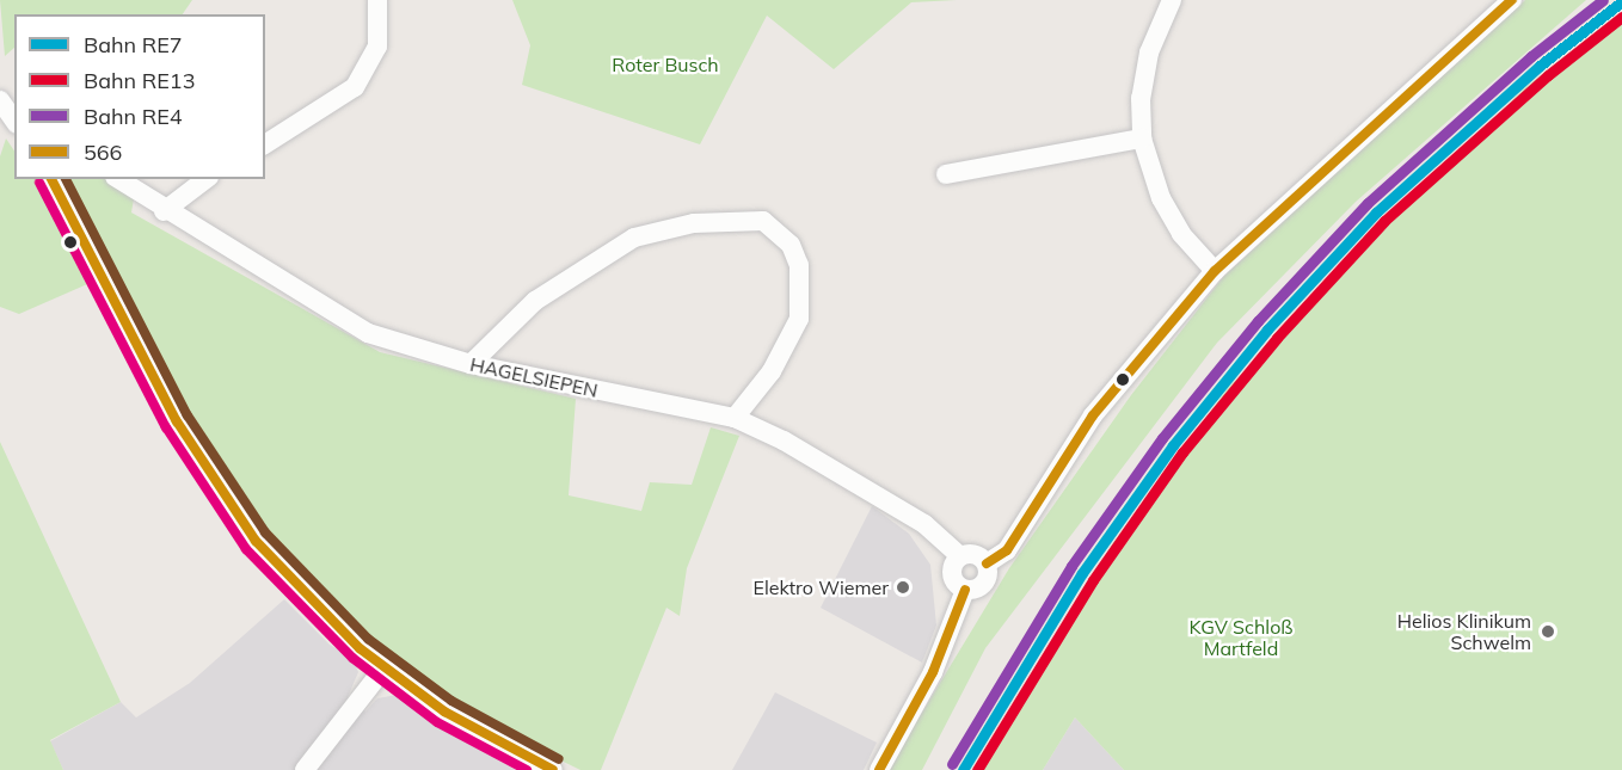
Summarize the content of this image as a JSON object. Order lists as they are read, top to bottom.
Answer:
{
  "streets": {
    "street": ["HAGELSIEPEN"]
  },
  "parks": ["Roter Busch", "KGV Schloß Martfeld"],
  "places": ["Elektro Wiemer", "Helios Klinikum Schwelm"],
  "lines": [
    "rail line RE4",
    "transit line 566",
    "rail line RE7",
    "rail line RE13"
  ],
  "legend": [
    "Bahn RE7",
    "Bahn RE13",
    "Bahn RE4",
    "566"
  ]
}
